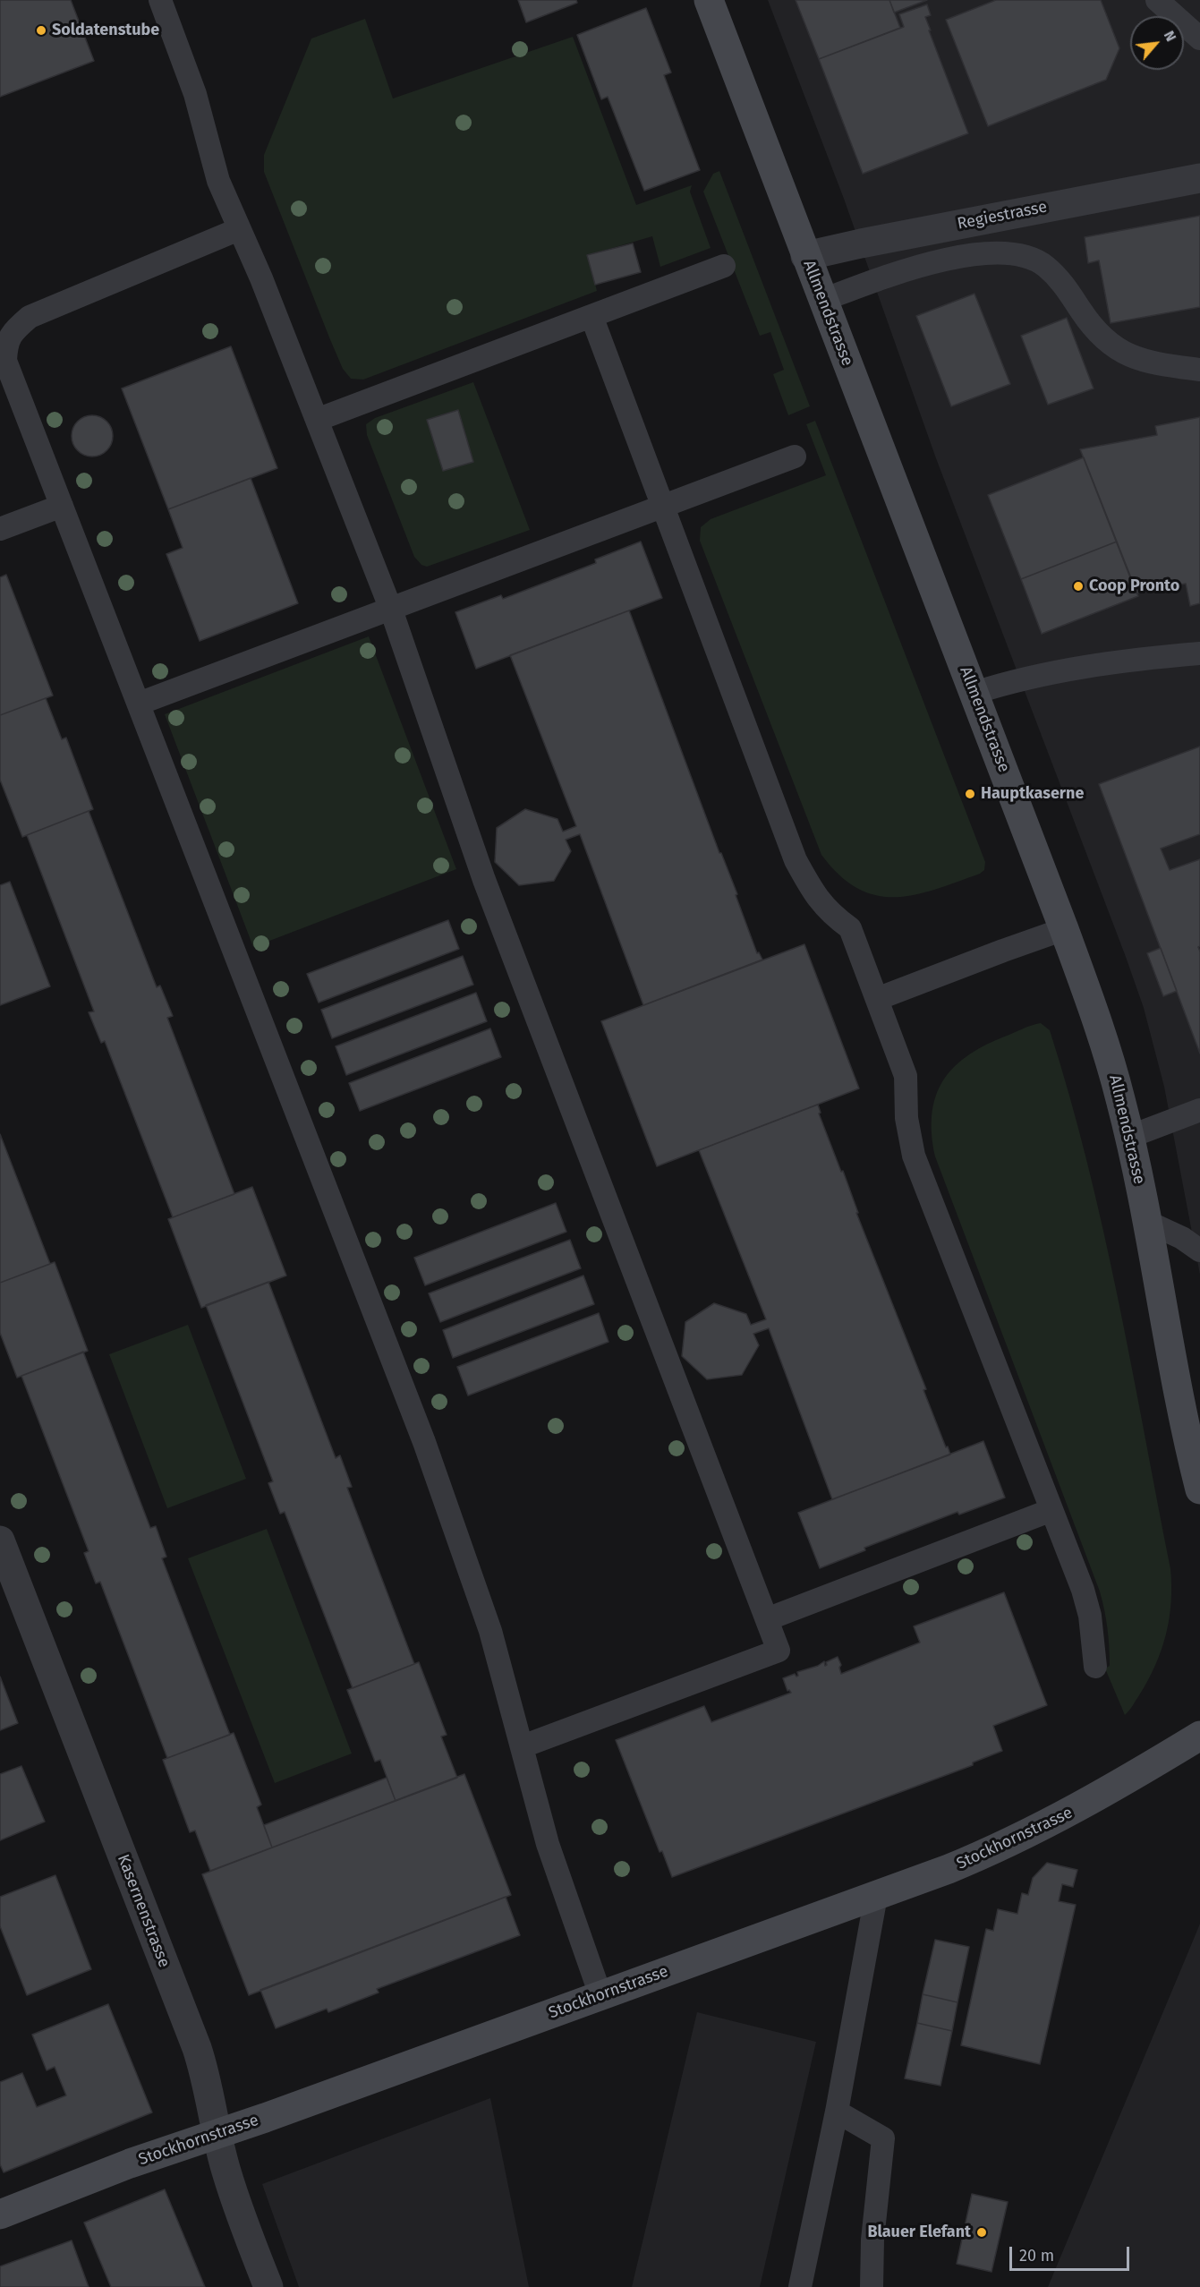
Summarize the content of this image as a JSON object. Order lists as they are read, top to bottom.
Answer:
{
  "streets": {
    "main road": ["Allmendstrasse", "Stockhornstrasse"],
    "street": ["Regiestrasse", "Kasernenstrasse"]
  },
  "crossings": [
    ["Regiestrasse", "Allmendstrasse"],
    ["Stockhornstrasse", "Kasernenstrasse"]
  ],
  "places": [
    "Soldatenstube",
    "Coop Pronto",
    "Hauptkaserne",
    "Blauer Elefant"
  ],
  "scale_bar": "20 m",
  "north": "top right"
}
